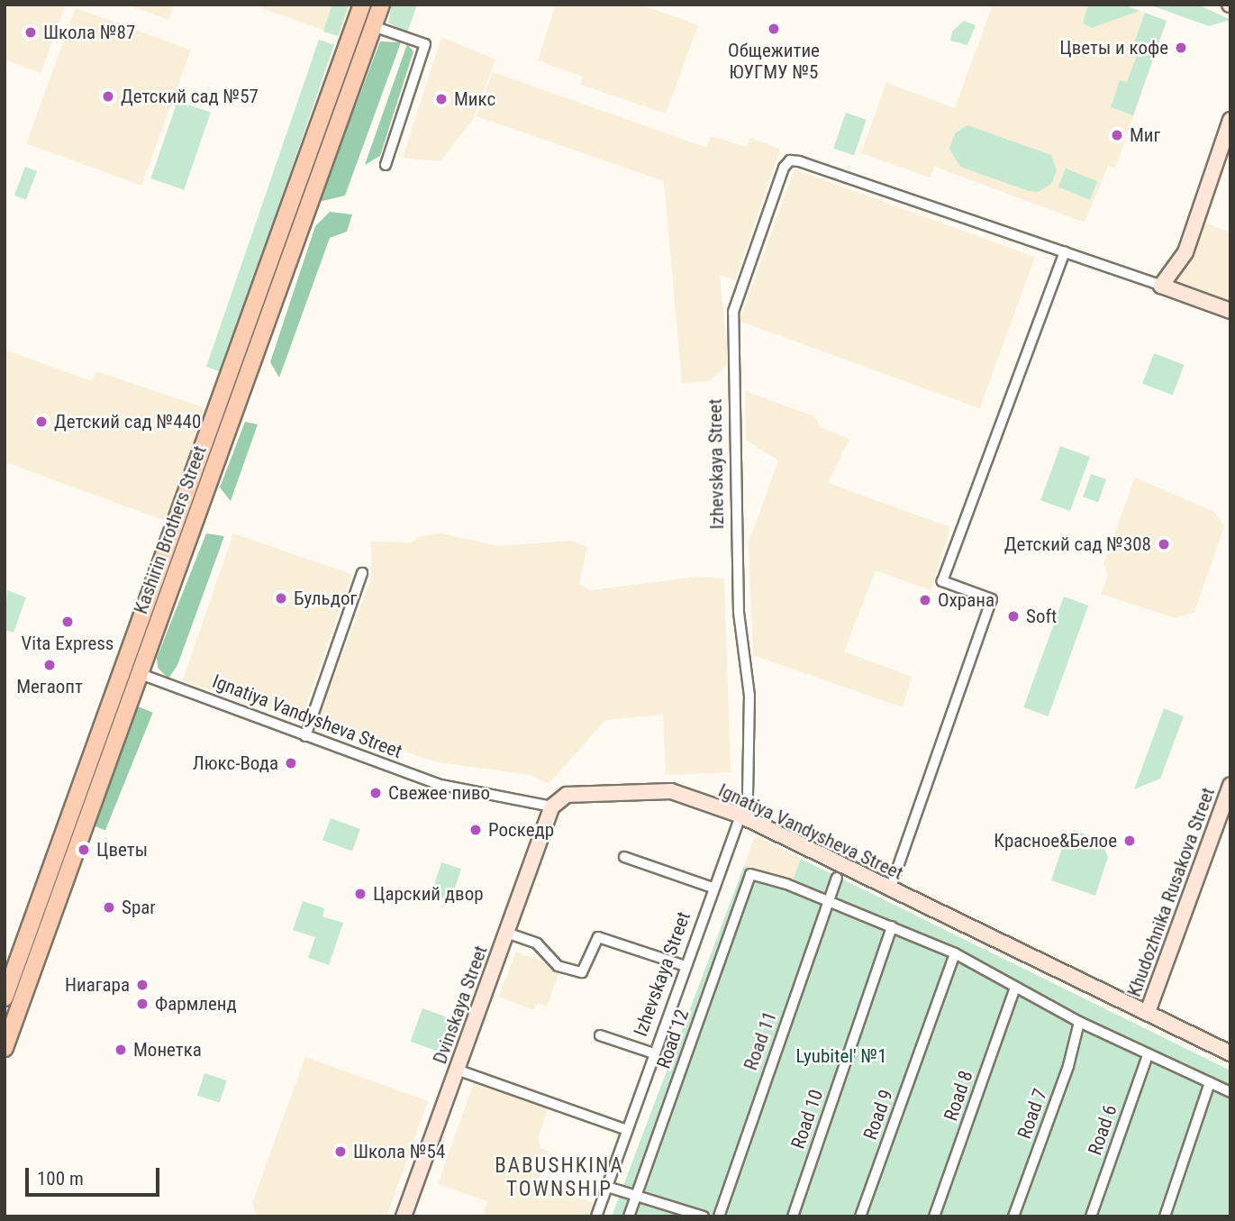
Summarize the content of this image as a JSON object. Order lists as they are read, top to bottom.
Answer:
{
  "streets": {
    "main road": ["Kashirin Brothers Street"],
    "street": [
      "Izhevskaya Street",
      "Ignatiya Vandysheva Street",
      "Khudozhnika Rusakova Street",
      "Dvinskaya Street",
      "Road 12",
      "Road 11",
      "Road 8",
      "Road 7",
      "Road 9",
      "Road 10",
      "Road 6"
    ]
  },
  "crossings": [
    ["Izhevskaya Street", "Ignatiya Vandysheva Street"],
    ["Kashirin Brothers Street", "Ignatiya Vandysheva Street"],
    ["Ignatiya Vandysheva Street", "Khudozhnika Rusakova Street"],
    ["Ignatiya Vandysheva Street", "Dvinskaya Street"],
    ["Road 12", "Road 11"]
  ],
  "districts": ["BABUSHKINA TOWNSHIP"],
  "parks": ["Lyubitel' №1"],
  "places": [
    "Общежитие ЮУГМУ №5",
    "Школа №87",
    "Цветы и кофе",
    "Детский сад №57",
    "Микс",
    "Миг",
    "Детский сад №440",
    "Детский сад №308",
    "Бульдог",
    "Охрана",
    "Soft",
    "Vita Express",
    "Мегаопт",
    "Люкс-Вода",
    "Свежее пиво",
    "Роскедр",
    "Красное&Белое",
    "Цветы",
    "Царский двор",
    "Spar",
    "Ниагара",
    "Фармленд",
    "Монетка",
    "Школа №54"
  ],
  "scale_bar": "100 m"
}
